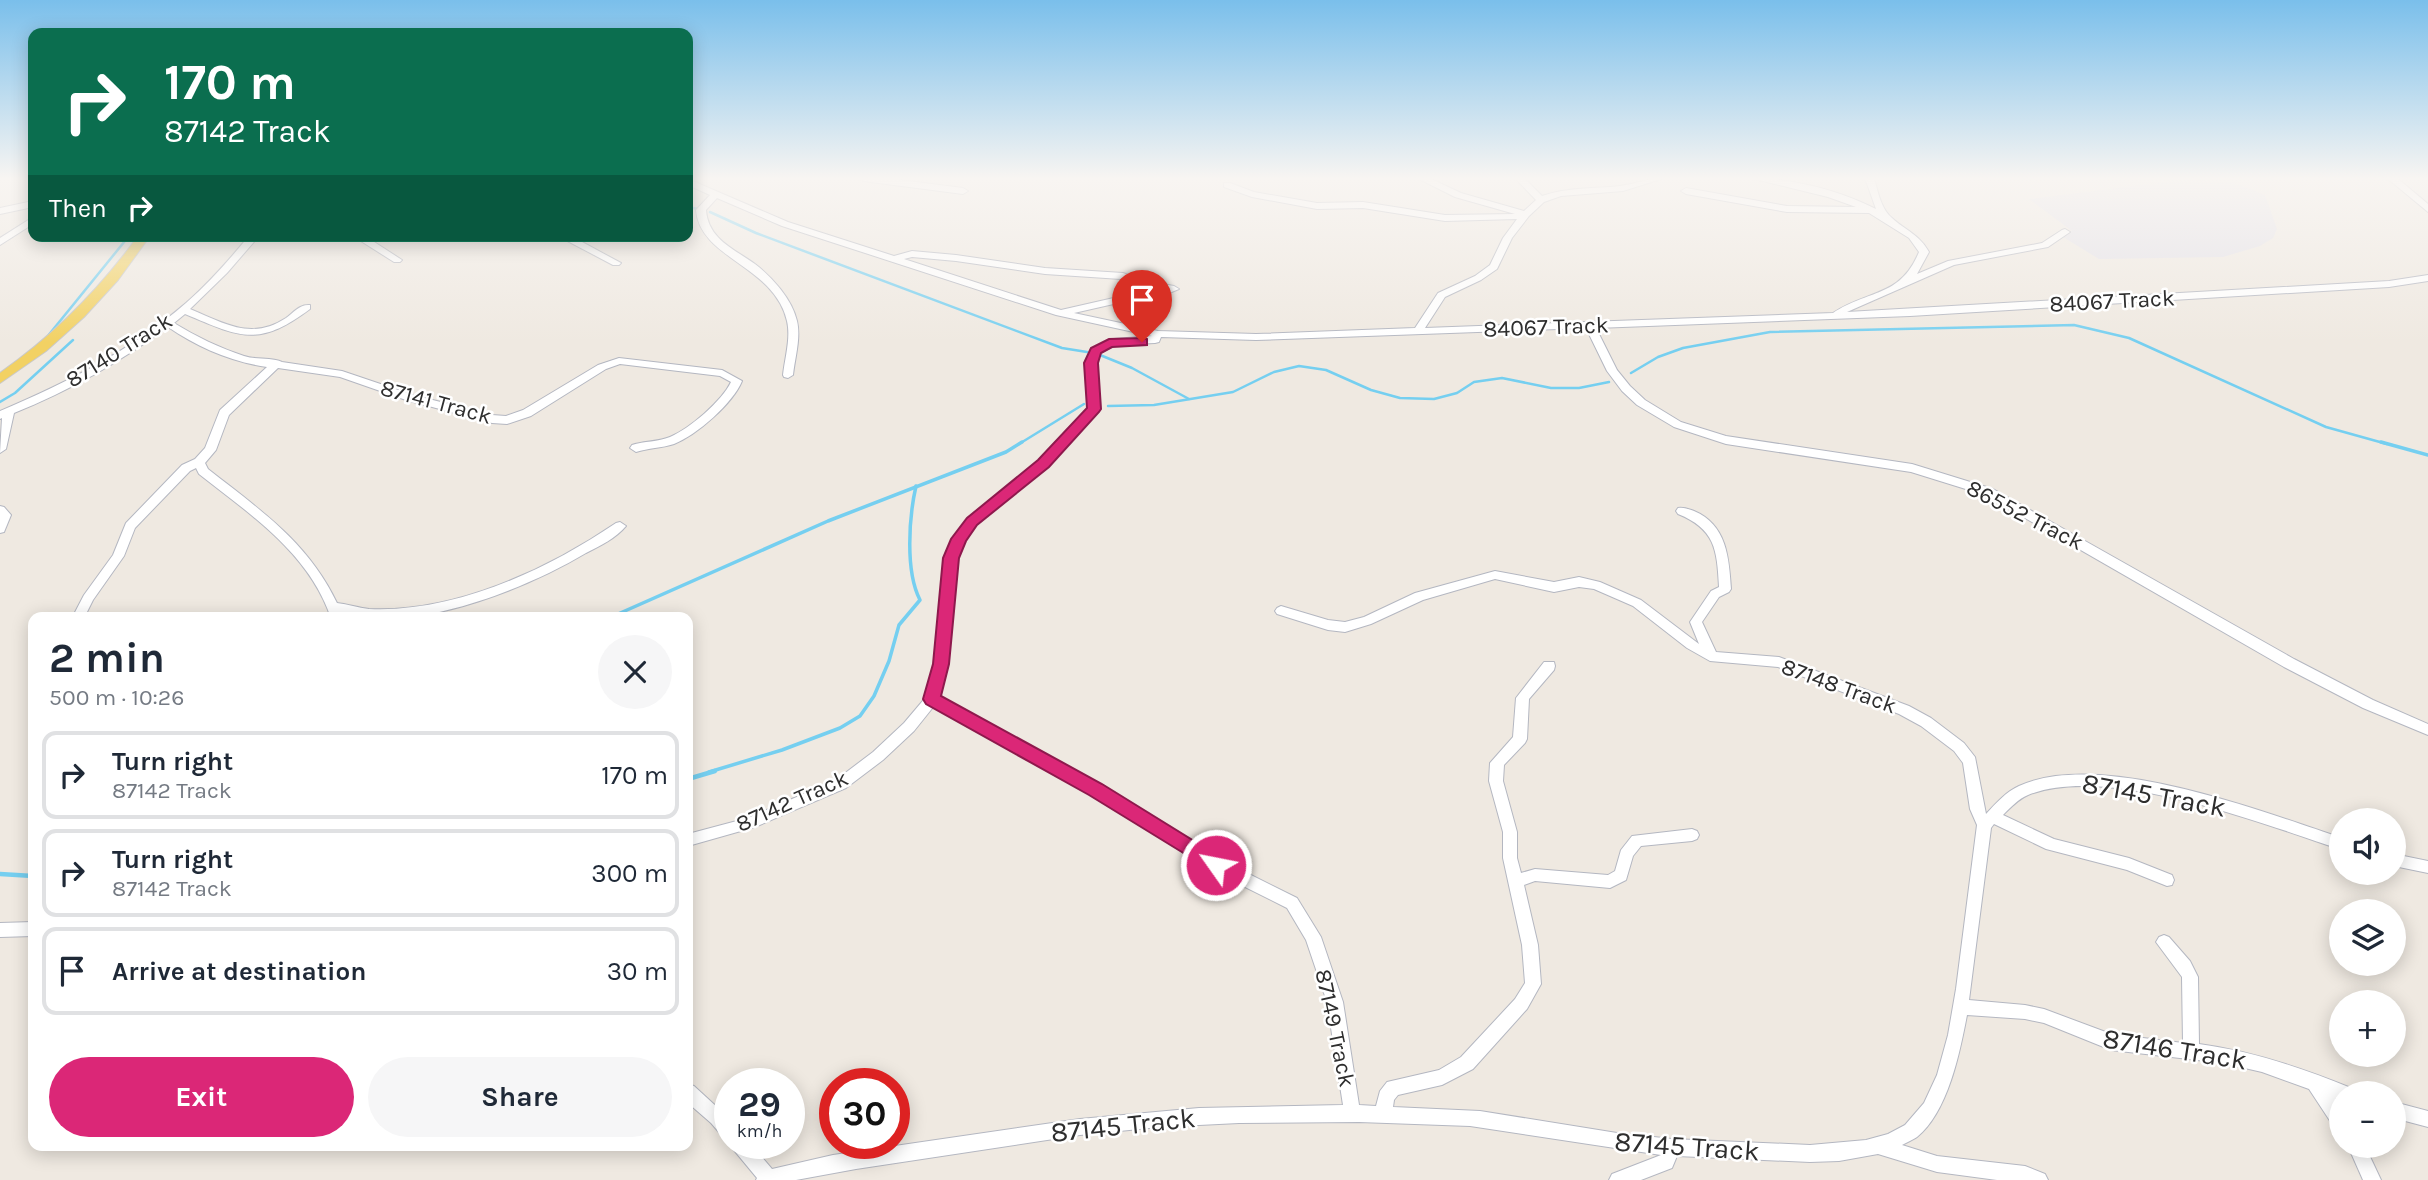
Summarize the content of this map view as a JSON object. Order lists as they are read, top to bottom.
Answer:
{
  "streets": {
    "street": [
      "84067 Track",
      "87140 Track",
      "87141 Track",
      "86552 Track",
      "87148 Track",
      "87145 Track",
      "87142 Track",
      "87149 Track",
      "87146 Track"
    ]
  },
  "crossings": [
    ["84067 Track", "86552 Track"],
    ["84067 Track", "87142 Track"],
    ["87140 Track", "87141 Track"],
    ["87148 Track", "87145 Track"],
    ["87145 Track", "87149 Track"],
    ["87145 Track", "87146 Track"],
    ["87142 Track", "87149 Track"]
  ],
  "page": {
    "turn": ["170 m", "87142 Track"],
    "then": "Then",
    "heading": ["2 min", "500 m · 10:26"],
    "list": [
      {
        "name": "Turn right",
        "note": "87142 Track",
        "value": "170 m"
      },
      {
        "name": "Turn right",
        "note": "87142 Track",
        "value": "300 m"
      },
      {
        "name": "Arrive at destination",
        "value": "30 m"
      }
    ],
    "map_buttons": ["+", "−"],
    "buttons": ["Exit", "Share"],
    "speed": "29 km/h",
    "limit": "30"
  }
}
